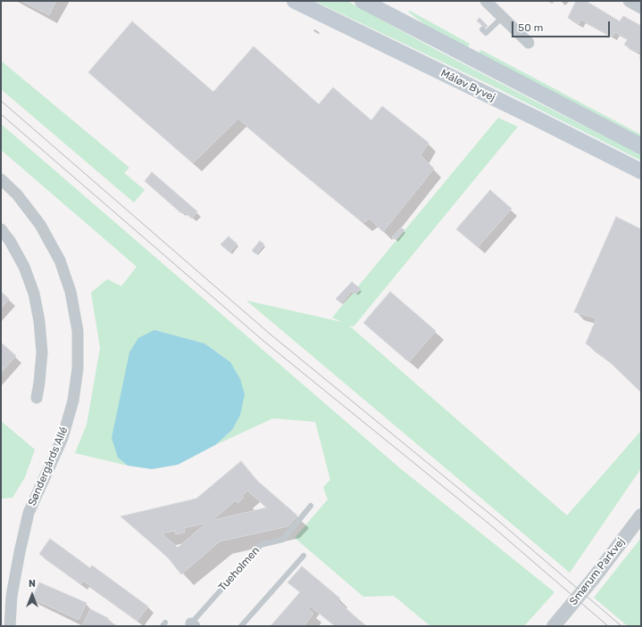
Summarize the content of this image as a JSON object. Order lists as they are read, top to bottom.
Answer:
{
  "streets": {
    "main road": ["Måløv Byvej"],
    "street": ["Søndergårds Allé", "Smørum Parkvej"],
    "lane": ["Tueholmen"]
  },
  "scale_bar": "50 m",
  "north": "top"
}
